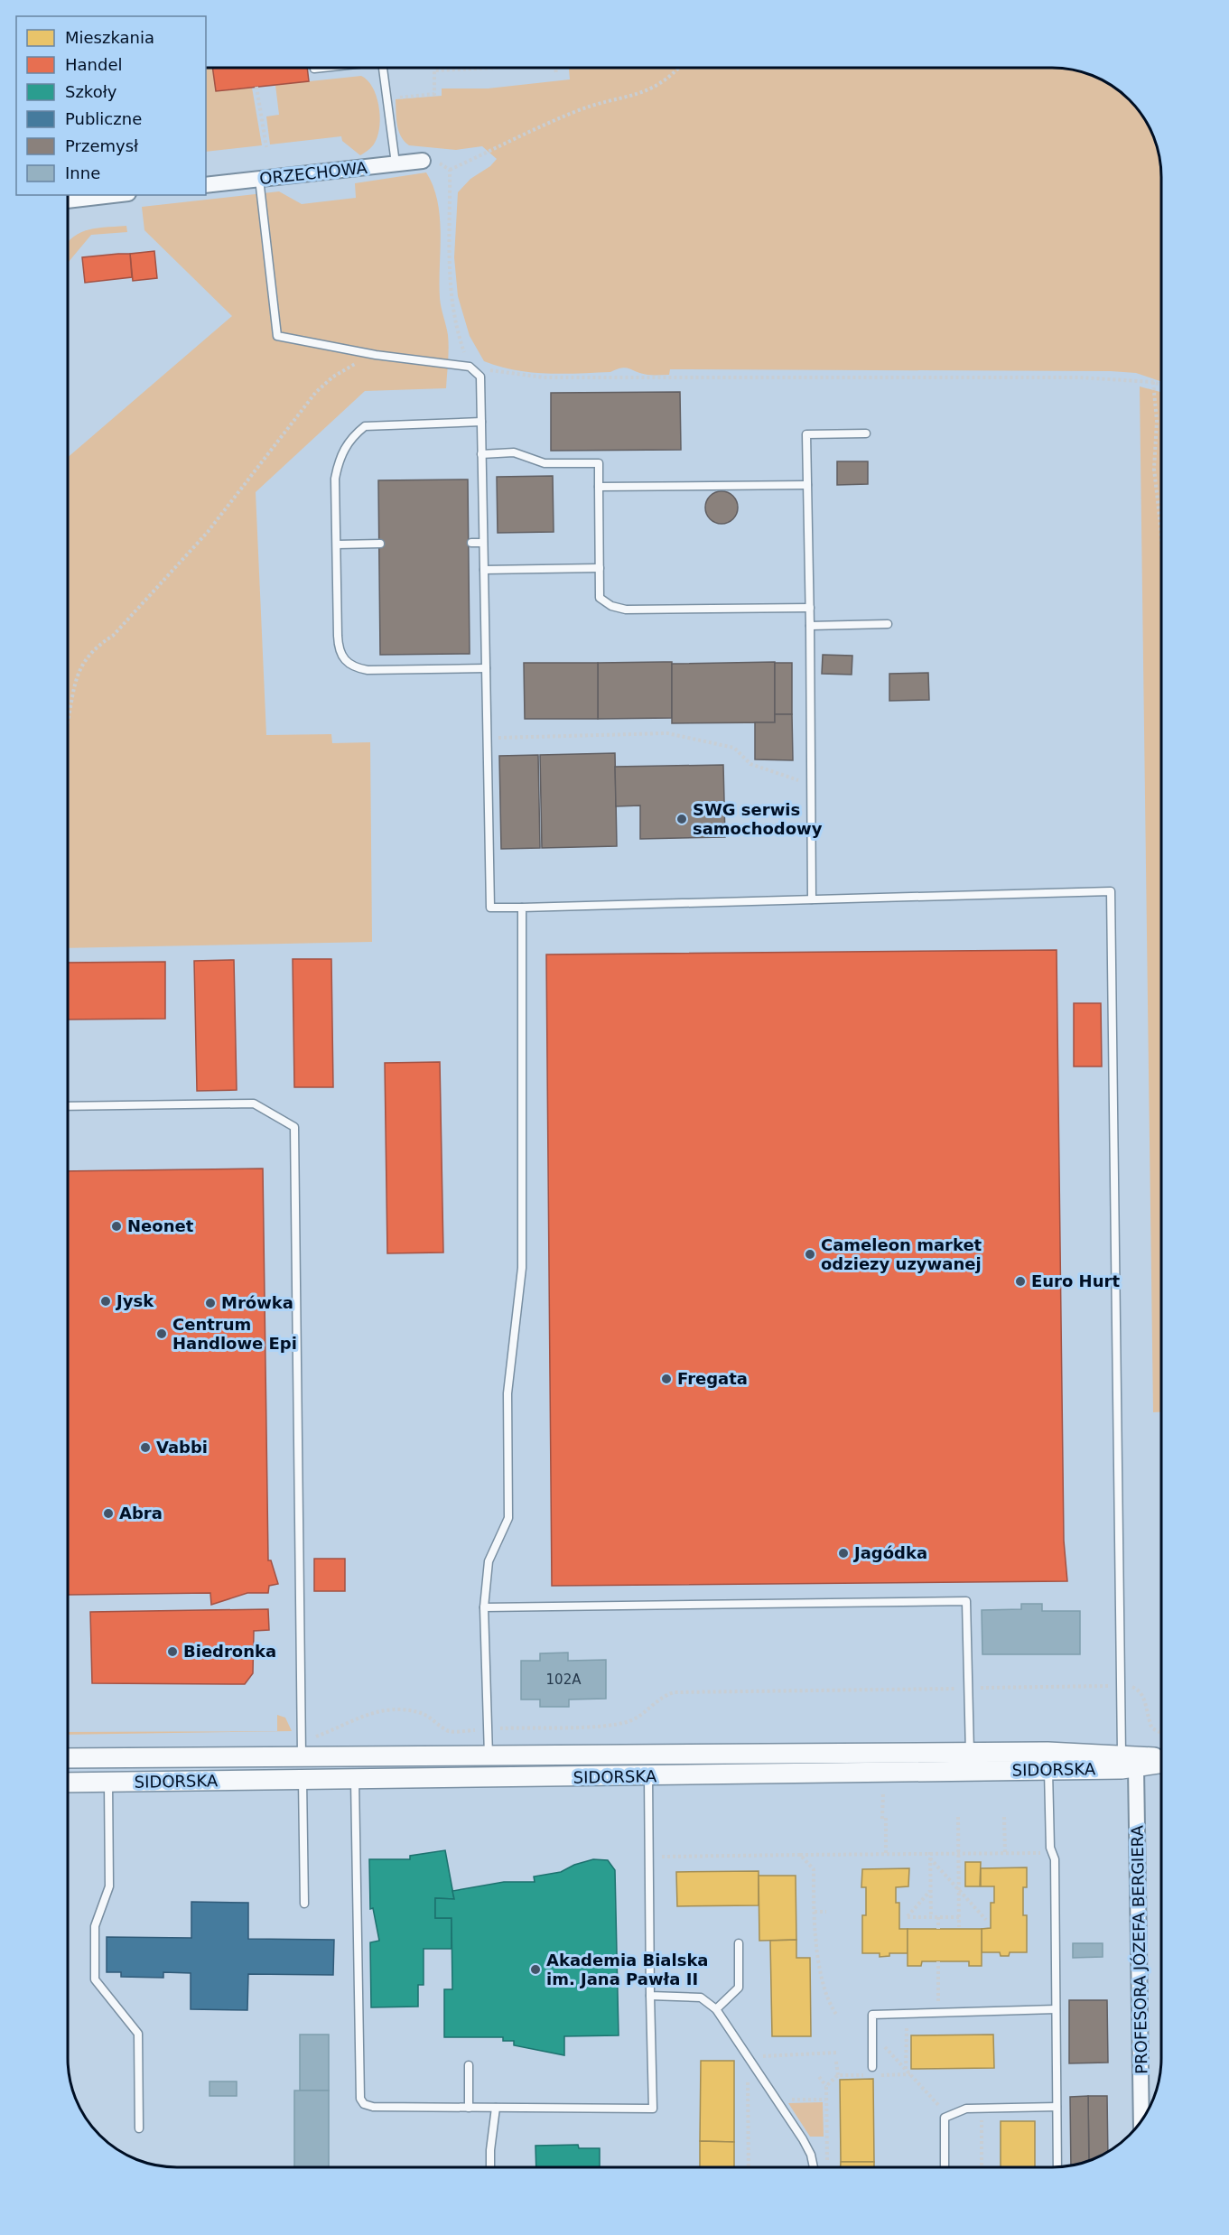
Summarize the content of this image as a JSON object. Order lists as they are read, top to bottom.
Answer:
{
  "streets": {
    "street": ["ORZECHOWA", "SIDORSKA", "PROFESORA JÓZEFA BERGIERA"]
  },
  "crossings": [
    ["SIDORSKA", "PROFESORA JÓZEFA BERGIERA"]
  ],
  "places": [
    "SWG serwis samochodowy",
    "Neonet",
    "Cameleon market odziezy uzywanej",
    "Euro Hurt",
    "Jysk",
    "Mrówka",
    "Centrum Handlowe Epi",
    "Fregata",
    "Vabbi",
    "Abra",
    "Jagódka",
    "Biedronka",
    "Akademia Bialska im. Jana Pawła II"
  ],
  "house_numbers": ["102A"],
  "legend": [
    "Mieszkania",
    "Handel",
    "Szkoły",
    "Publiczne",
    "Przemysł",
    "Inne"
  ]
}
